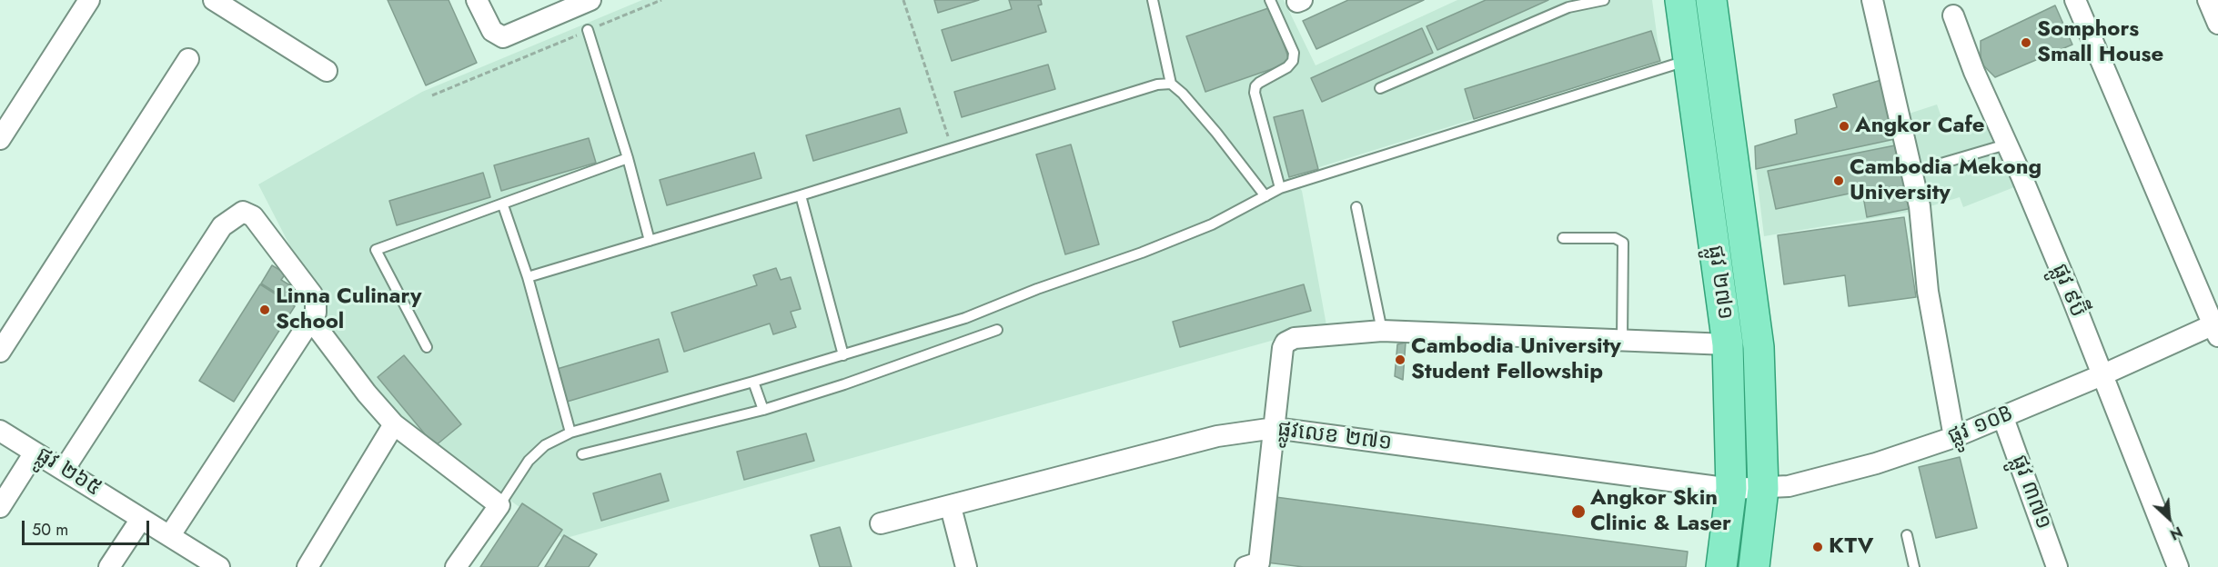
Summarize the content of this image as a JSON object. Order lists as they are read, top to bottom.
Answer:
{
  "streets": {
    "main road": ["ផ្លូវ ២៧១"],
    "street": [
      "ផ្លូវ ៩ប៊ី",
      "ផ្លូវ ១០B",
      "ផ្លូវលេខ ២៧១",
      "ផ្លូវ ២៦៥",
      "ផ្លូវ ៣៧១"
    ]
  },
  "crossings": [
    ["ផ្លូវ ២៧១", "ផ្លូវ ១០B"],
    ["ផ្លូវ ២៧១", "ផ្លូវលេខ ២៧១"],
    ["ផ្លូវ ៩ប៊ី", "ផ្លូវ ១០B"],
    ["ផ្លូវ ១០B", "ផ្លូវលេខ ២៧១"],
    ["ផ្លូវ ១០B", "ផ្លូវ ៣៧១"]
  ],
  "places": [
    "Somphors Small House",
    "Angkor Cafe",
    "Cambodia Mekong University",
    "Linna Culinary School",
    "Cambodia University Student Fellowship",
    "Angkor Skin Clinic & Laser",
    "KTV"
  ],
  "scale_bar": "50 m",
  "north": "bottom right"
}
